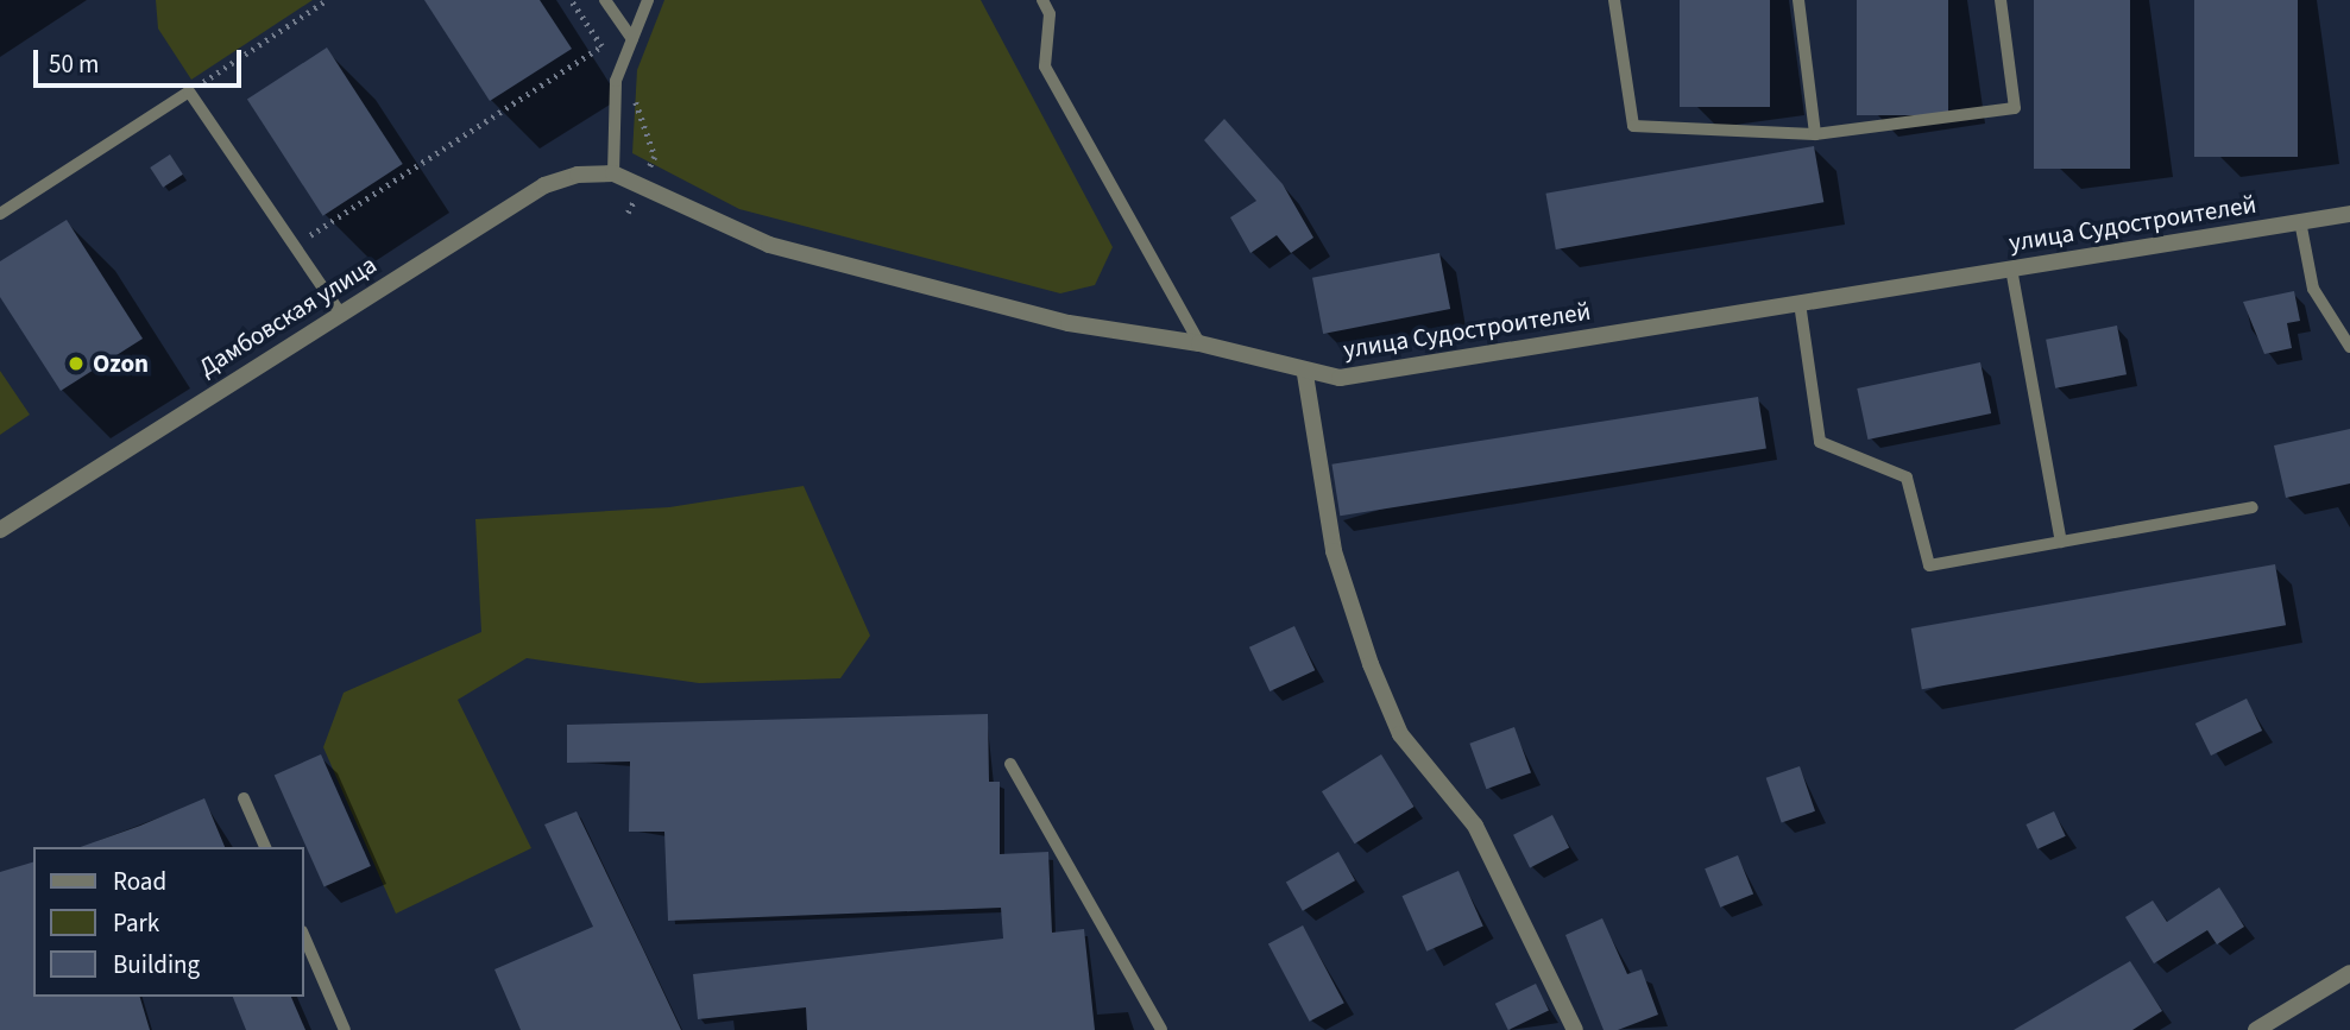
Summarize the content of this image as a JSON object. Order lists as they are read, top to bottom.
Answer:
{
  "streets": {
    "street": ["улица Судостроителей", "Дамбовская улица"]
  },
  "crossings": [
    ["улица Судостроителей", "Дамбовская улица"]
  ],
  "places": ["Ozon"],
  "legend": ["Road", "Park", "Building"],
  "scale_bar": "50 m"
}
